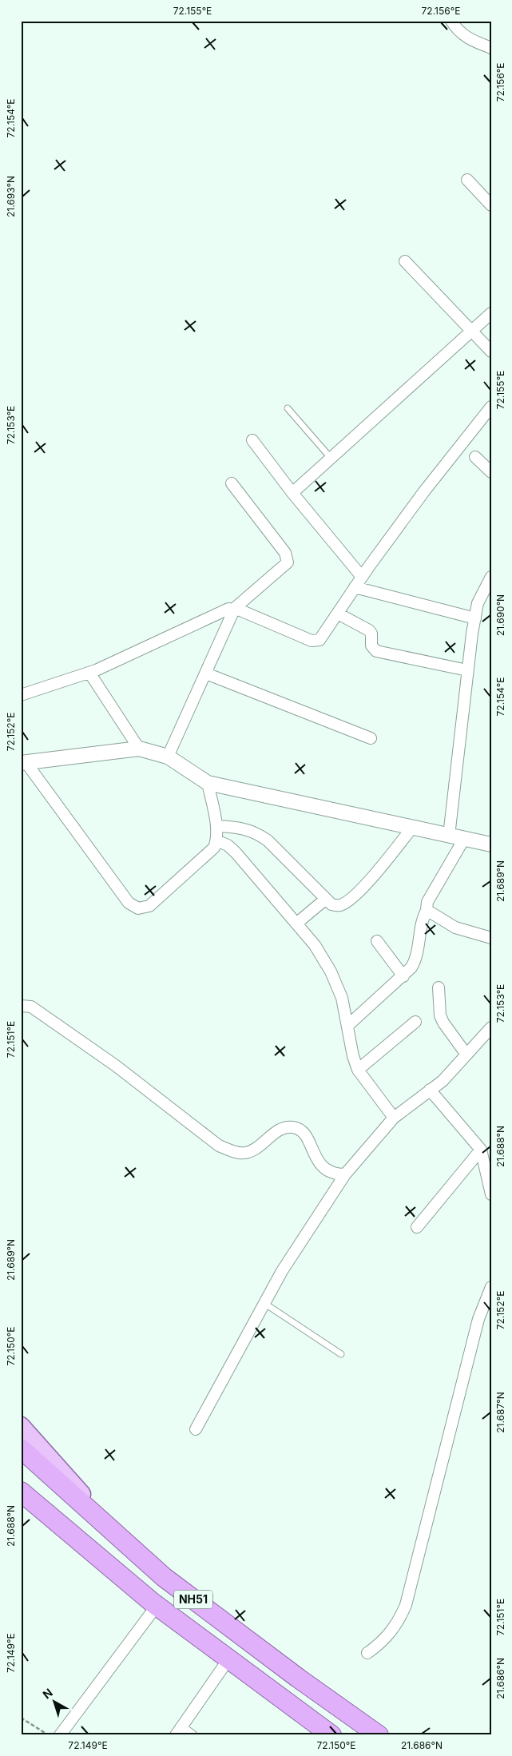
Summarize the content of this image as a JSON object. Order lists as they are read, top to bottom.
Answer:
{
  "streets": {
    "highway": ["NH51"]
  },
  "north": "top left",
  "coordinates": [
    "72.155°E",
    "72.156°E",
    "72.154°E",
    "21.693°N",
    "72.153°E",
    "21.690°N",
    "72.152°E",
    "21.689°N",
    "72.151°E",
    "21.688°N",
    "72.150°E",
    "21.687°N",
    "72.149°E",
    "21.686°N"
  ]
}
